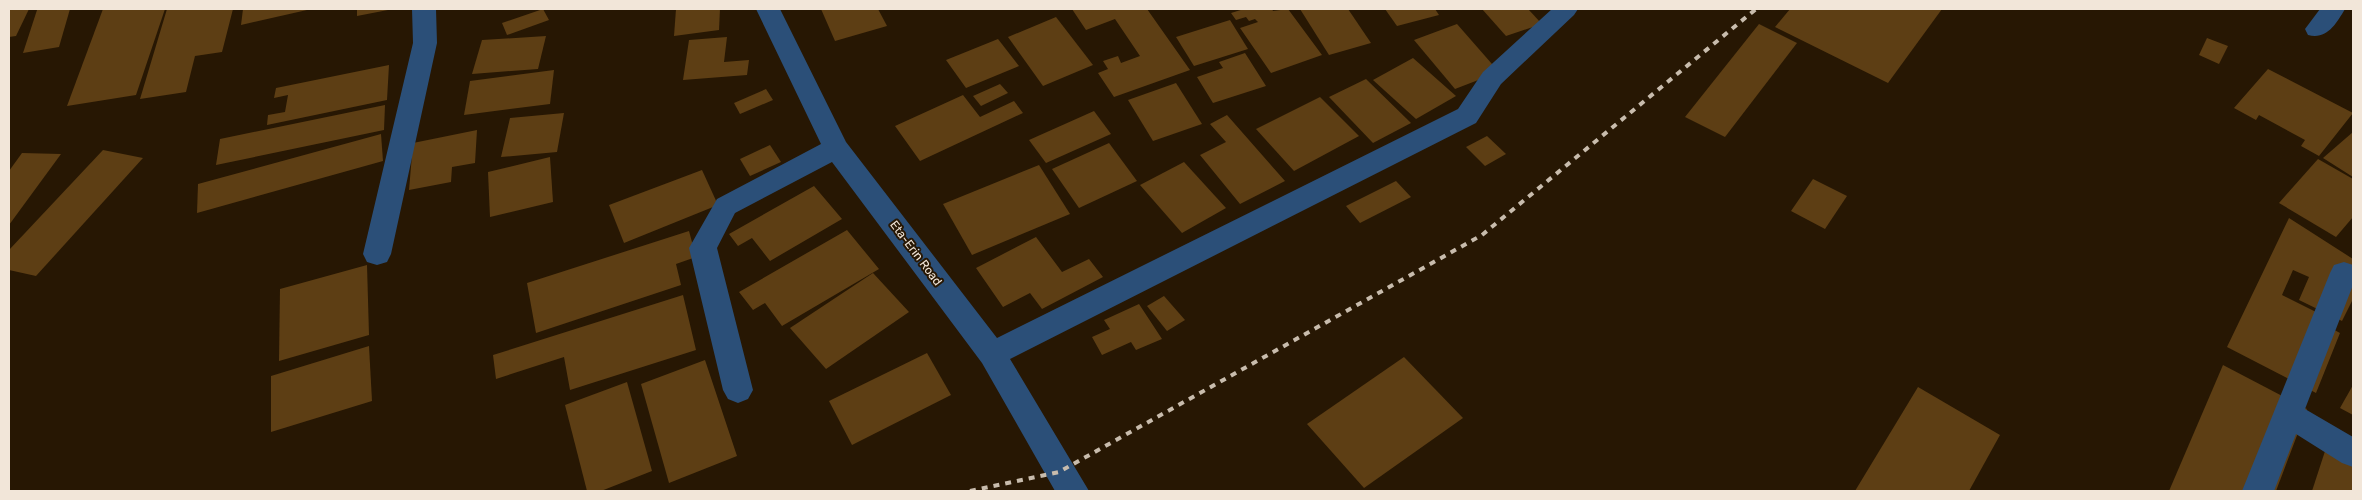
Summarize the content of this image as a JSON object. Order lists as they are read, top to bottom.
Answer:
{
  "streets": {
    "street": ["Eta-Erin Road"]
  }
}
